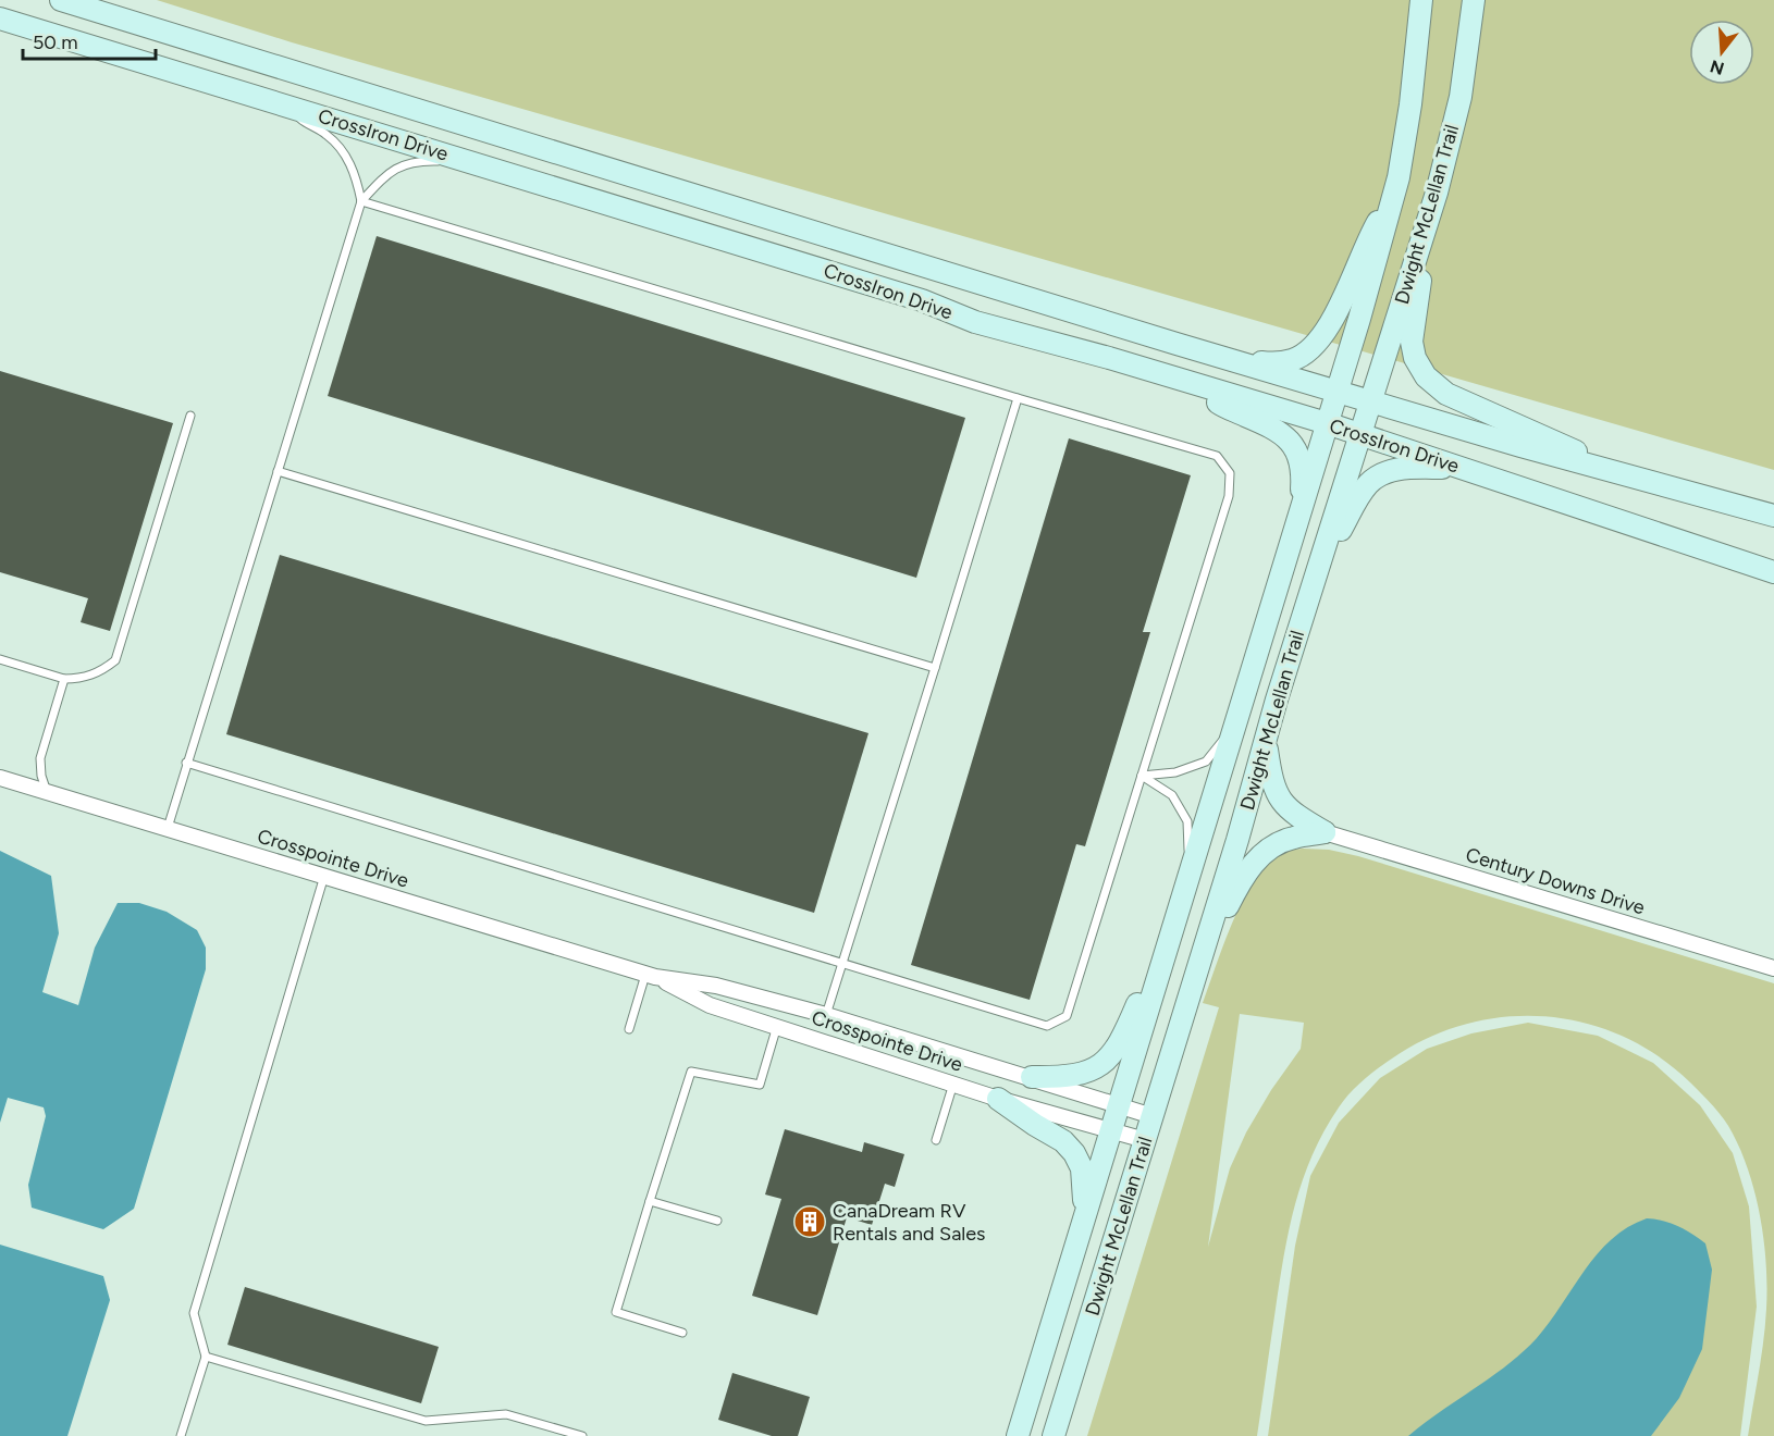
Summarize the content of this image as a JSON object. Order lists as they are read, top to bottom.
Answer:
{
  "streets": {
    "main road": ["CrossIron Drive", "Dwight McLellan Trail"],
    "street": ["Crosspointe Drive", "Century Downs Drive"]
  },
  "crossings": [
    ["CrossIron Drive", "Dwight McLellan Trail"],
    ["Dwight McLellan Trail", "Crosspointe Drive"]
  ],
  "places": {
    "building": ["CanaDream RV Rentals and Sales"]
  },
  "scale_bar": "50 m",
  "north": "bottom"
}
